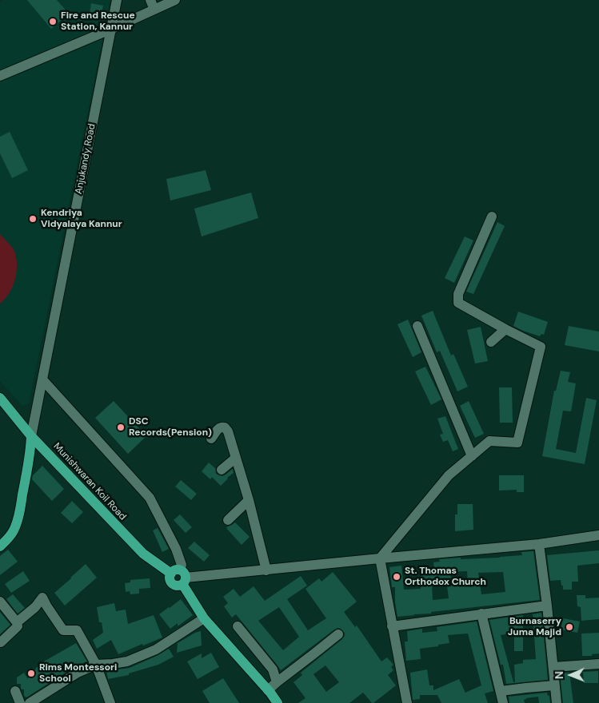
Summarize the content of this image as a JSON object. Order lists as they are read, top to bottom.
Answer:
{
  "streets": {
    "main road": ["Munishwaran Koil Road"],
    "street": ["Anjukandy Road"]
  },
  "crossings": [
    ["Anjukandy Road", "Munishwaran Koil Road"]
  ],
  "places": [
    "Fire and Rescue Station, Kannur",
    "Kendriya Vidyalaya Kannur",
    "DSC Records(Pension)",
    "St. Thomas Orthodox Church",
    "Burnaserry Juma Majid",
    "Rims Montessori School"
  ],
  "north": "left"
}
